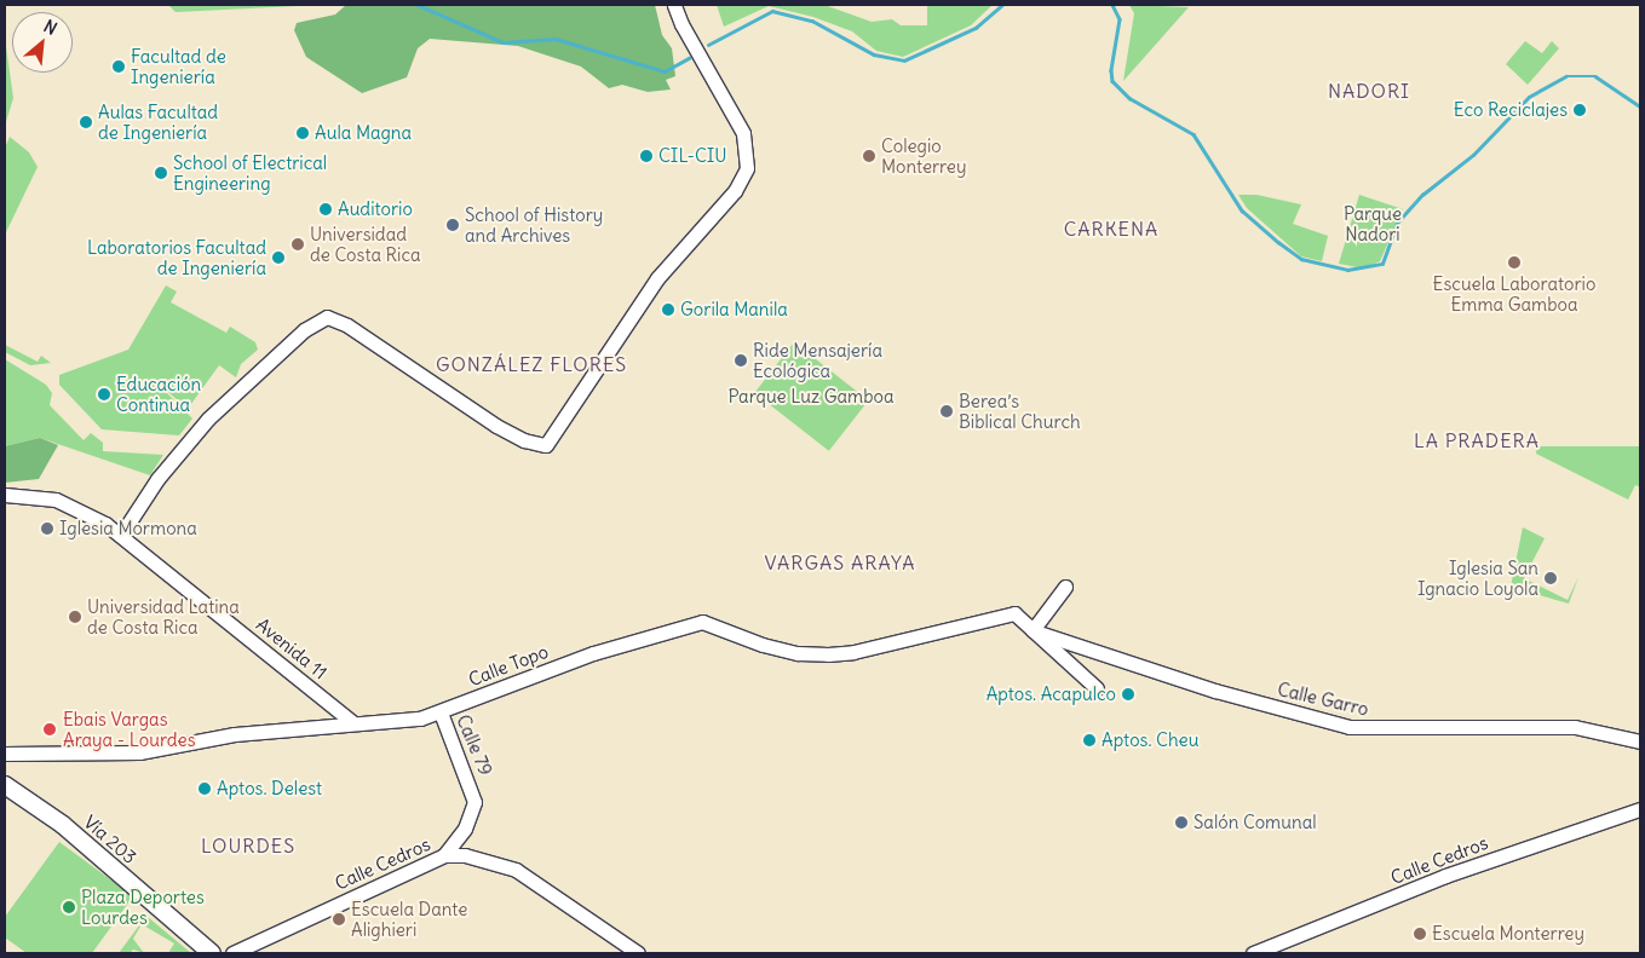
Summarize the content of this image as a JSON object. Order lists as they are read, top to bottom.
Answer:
{
  "streets": {
    "main road": ["Vía 203"],
    "street": [
      "Avenida 11",
      "Calle Topo",
      "Calle Garro",
      "Calle 79",
      "Calle Cedros"
    ]
  },
  "crossings": [
    ["Avenida 11", "Calle Topo"],
    ["Calle Topo", "Calle Garro"],
    ["Calle Topo", "Calle 79"],
    ["Calle 79", "Calle Cedros"]
  ],
  "districts": [
    "NADORI",
    "CARKENA",
    "GONZÁLEZ FLORES",
    "LA PRADERA",
    "VARGAS ARAYA",
    "LOURDES"
  ],
  "parks": ["Parque Nadori", "Parque Luz Gamboa"],
  "places": [
    "Facultad de Ingeniería",
    "Eco Reciclajes",
    "Aulas Facultad de Ingeniería",
    "Aula Magna",
    "CIL-CIU",
    "Colegio Monterrey",
    "School of Electrical Engineering",
    "Auditorio",
    "School of History and Archives",
    "Universidad de Costa Rica",
    "Laboratorios Facultad de Ingeniería",
    "Escuela Laboratorio Emma Gamboa",
    "Gorila Manila",
    "Ride Mensajería Ecológica",
    "Educación Continua",
    "Berea’s Biblical Church",
    "Iglesia Mormona",
    "Iglesia San Ignacio Loyola",
    "Universidad Latina de Costa Rica",
    "Aptos. Acapulco",
    "Ebais Vargas Araya - Lourdes",
    "Aptos. Cheu",
    "Aptos. Delest",
    "Salón Comunal",
    "Plaza Deportes Lourdes",
    "Escuela Dante Alighieri",
    "Escuela Monterrey"
  ],
  "north": "top right"
}
